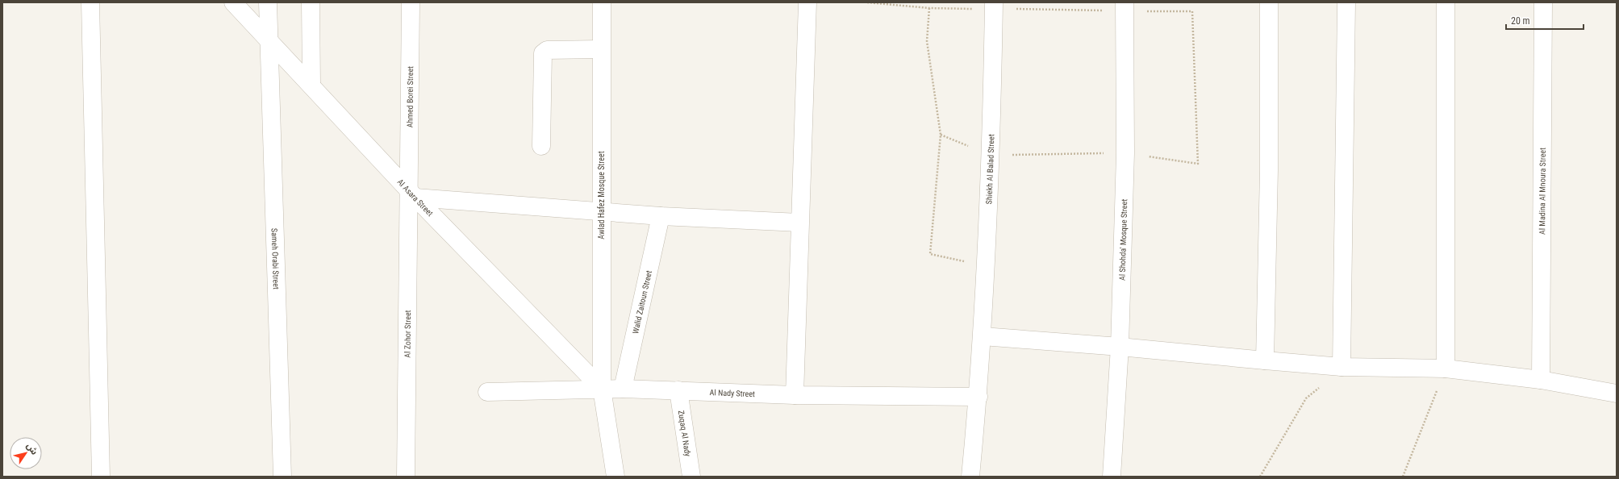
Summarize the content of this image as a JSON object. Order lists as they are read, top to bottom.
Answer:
{
  "streets": {
    "street": [
      "Ahmed Borei Street",
      "Shiekh Al Balad Street",
      "Al Madina Al Mnoura Street",
      "Awlad Hafez Mosque Street",
      "Al Asara Street",
      "Al Shohda' Mosque Street",
      "Sameh Orabi Street",
      "Walid Zaitoun Street",
      "Al Zohor Street",
      "Al Nady Street",
      "Zuqaq Al Nady"
    ]
  },
  "crossings": [
    ["Ahmed Borei Street", "Al Asara Street"],
    ["Ahmed Borei Street", "Al Zohor Street"],
    ["Shiekh Al Balad Street", "Al Nady Street"],
    ["Awlad Hafez Mosque Street", "Al Asara Street"],
    ["Awlad Hafez Mosque Street", "Al Nady Street"],
    ["Al Asara Street", "Sameh Orabi Street"],
    ["Al Asara Street", "Al Zohor Street"],
    ["Al Asara Street", "Al Nady Street"],
    ["Walid Zaitoun Street", "Al Nady Street"],
    ["Al Nady Street", "Zuqaq Al Nady"]
  ],
  "scale_bar": "20 m",
  "north": "top right"
}
